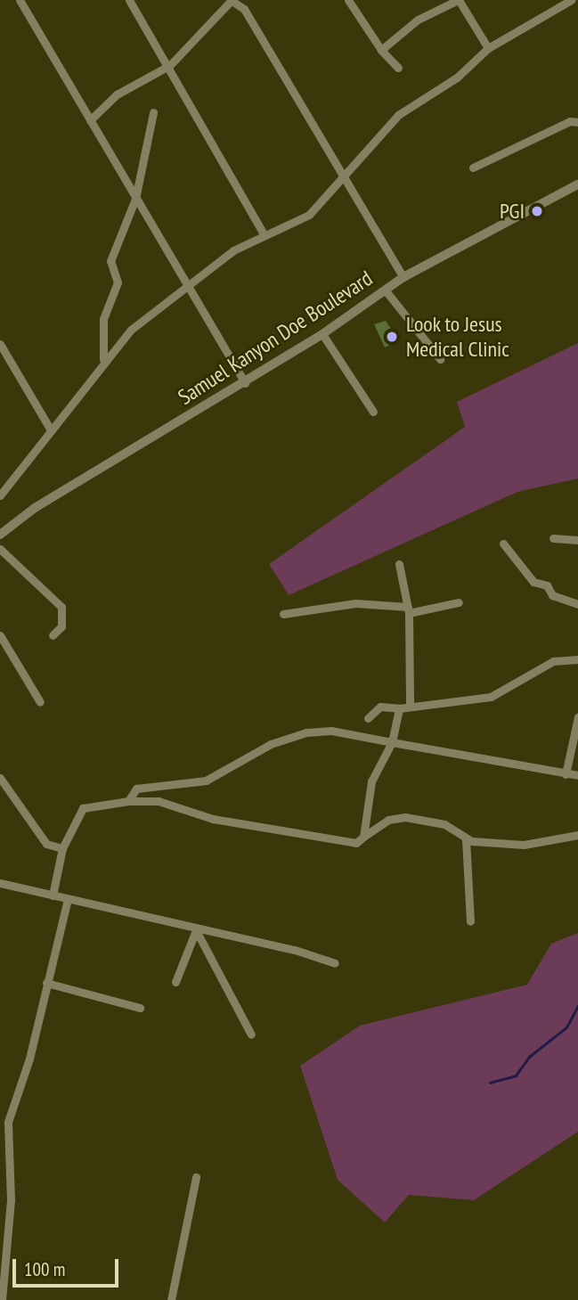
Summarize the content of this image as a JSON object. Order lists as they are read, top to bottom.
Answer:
{
  "streets": {
    "street": ["Samuel Kanyon Doe Boulevard"]
  },
  "places": ["PGI", "Look to Jesus Medical Clinic"],
  "scale_bar": "100 m"
}
